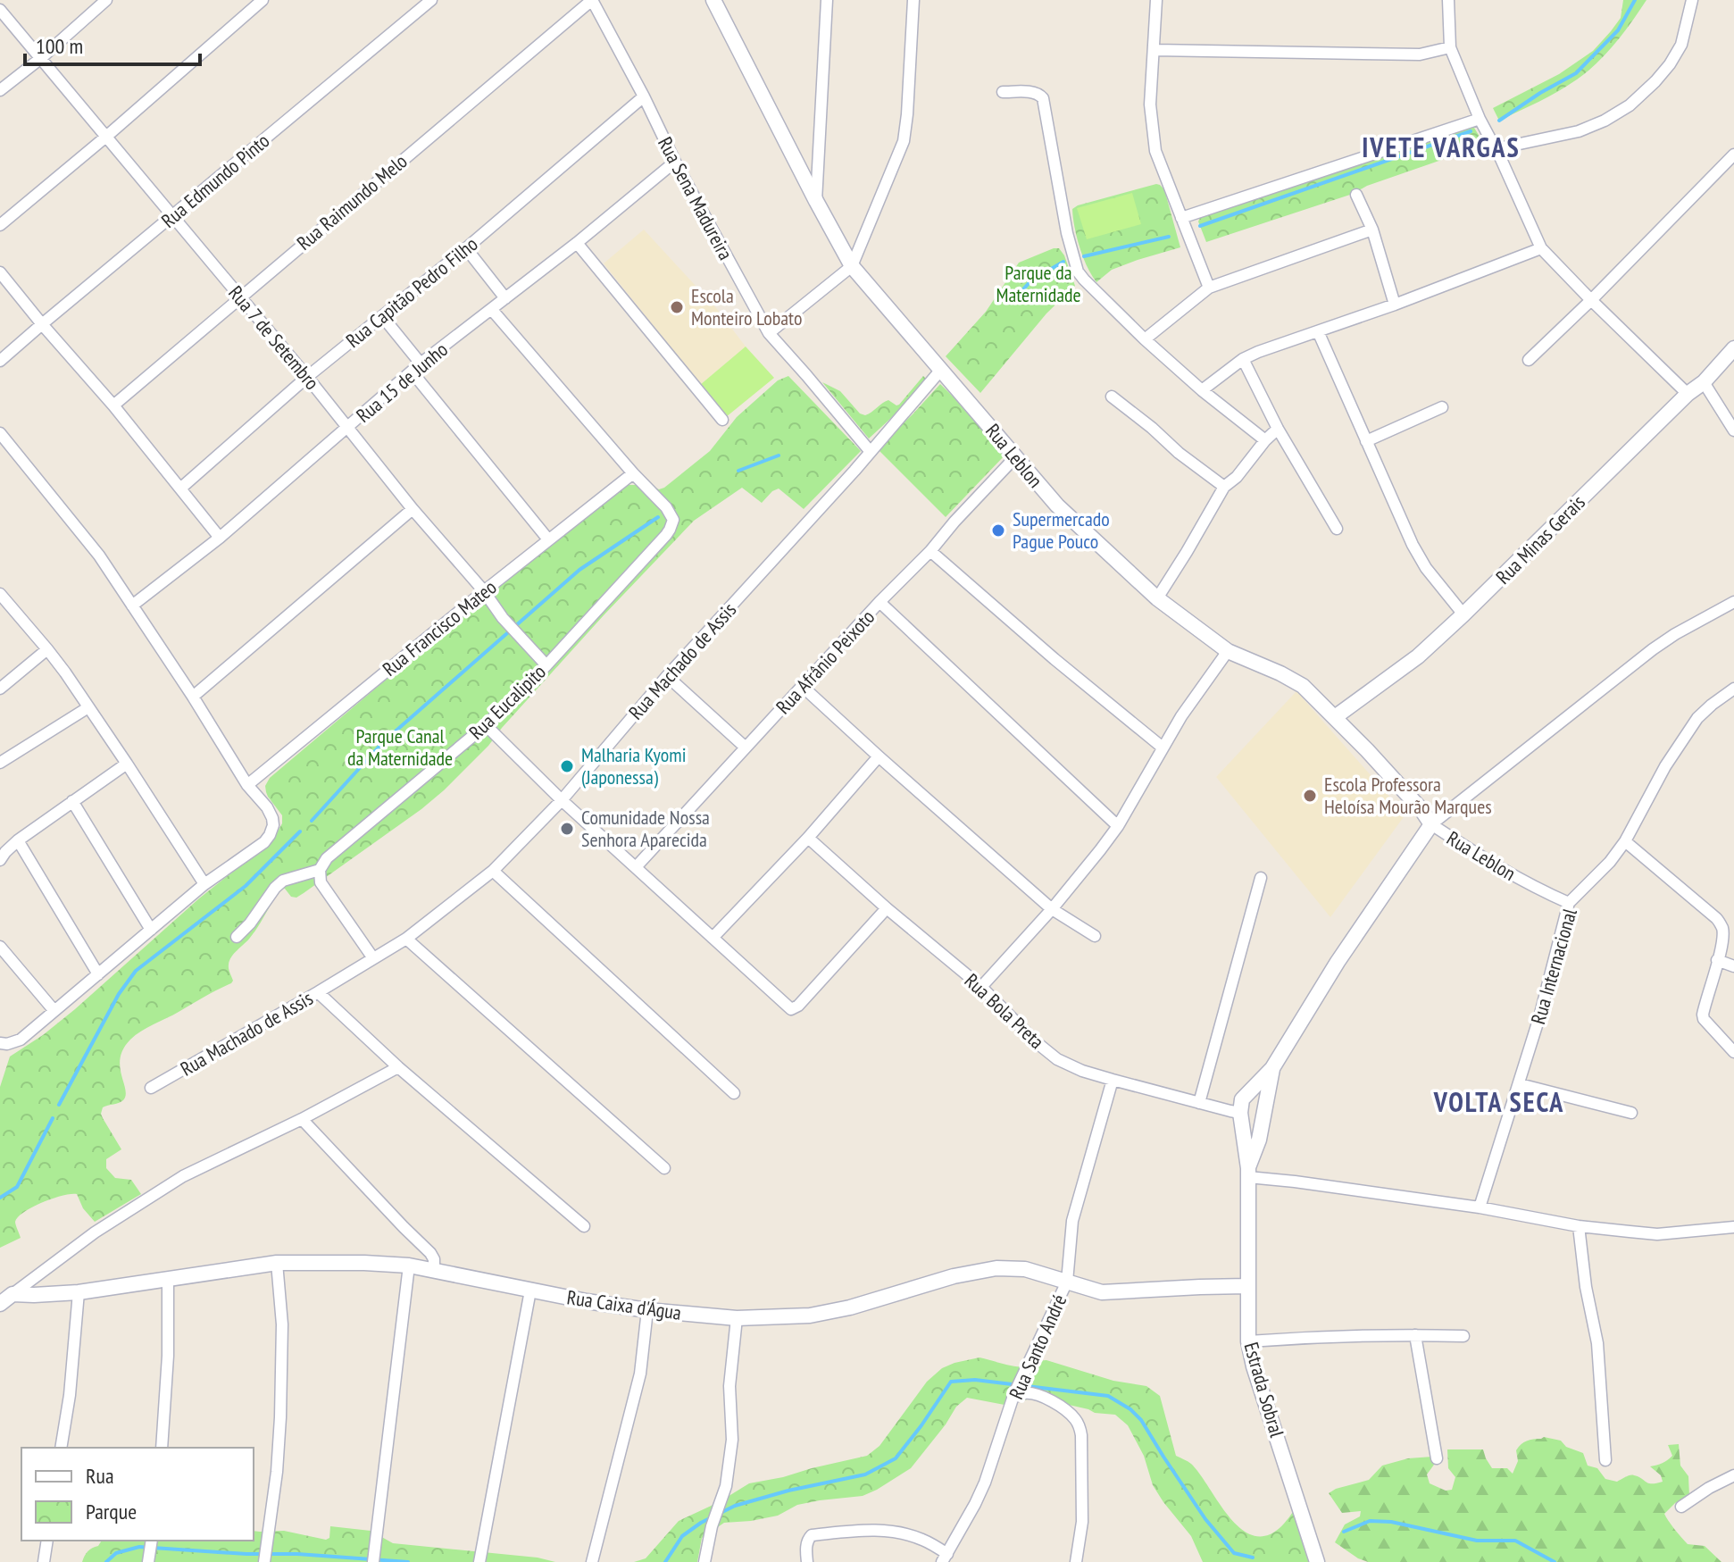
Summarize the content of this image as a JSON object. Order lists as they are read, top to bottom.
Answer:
{
  "streets": {
    "street": [
      "Rua Edmundo Pinto",
      "Rua Sena Madureira",
      "Rua Raimundo Melo",
      "Rua Capitão Pedro Filho",
      "Rua 7 de Setembro",
      "Rua 15 de Junho",
      "Rua Leblon",
      "Rua Minas Gerais",
      "Rua Francisco Mateo",
      "Rua Machado de Assis",
      "Rua Afrânio Peixoto",
      "Rua Eucalipito",
      "Rua Internacional",
      "Rua Bola Preta",
      "Rua Caixa d'Água",
      "Rua Santo André",
      "Estrada Sobral"
    ]
  },
  "crossings": [
    ["Rua Edmundo Pinto", "Rua 7 de Setembro"],
    ["Rua Sena Madureira", "Rua Raimundo Melo"],
    ["Rua Sena Madureira", "Rua Capitão Pedro Filho"],
    ["Rua Sena Madureira", "Rua 15 de Junho"],
    ["Rua Sena Madureira", "Rua Machado de Assis"],
    ["Rua Raimundo Melo", "Rua 7 de Setembro"],
    ["Rua Capitão Pedro Filho", "Rua 7 de Setembro"],
    ["Rua 7 de Setembro", "Rua 15 de Junho"],
    ["Rua 7 de Setembro", "Rua Francisco Mateo"],
    ["Rua 7 de Setembro", "Rua Eucalipito"],
    ["Rua Leblon", "Rua Minas Gerais"],
    ["Rua Leblon", "Rua Machado de Assis"],
    ["Rua Leblon", "Rua Afrânio Peixoto"],
    ["Rua Leblon", "Rua Internacional"],
    ["Rua Leblon", "Estrada Sobral"],
    ["Rua Francisco Mateo", "Rua Eucalipito"],
    ["Rua Bola Preta", "Rua Santo André"],
    ["Rua Bola Preta", "Estrada Sobral"],
    ["Rua Caixa d'Água", "Rua Santo André"],
    ["Rua Caixa d'Água", "Estrada Sobral"]
  ],
  "districts": ["IVETE VARGAS", "VOLTA SECA"],
  "parks": ["Parque da Maternidade", "Parque Canal da Maternidade"],
  "places": [
    "Escola Monteiro Lobato",
    "Supermercado Pague Pouco",
    "Malharia Kyomi (Japonessa)",
    "Escola Professora Heloísa Mourão Marques",
    "Comunidade Nossa Senhora Aparecida"
  ],
  "legend": ["Rua", "Parque"],
  "scale_bar": "100 m"
}
